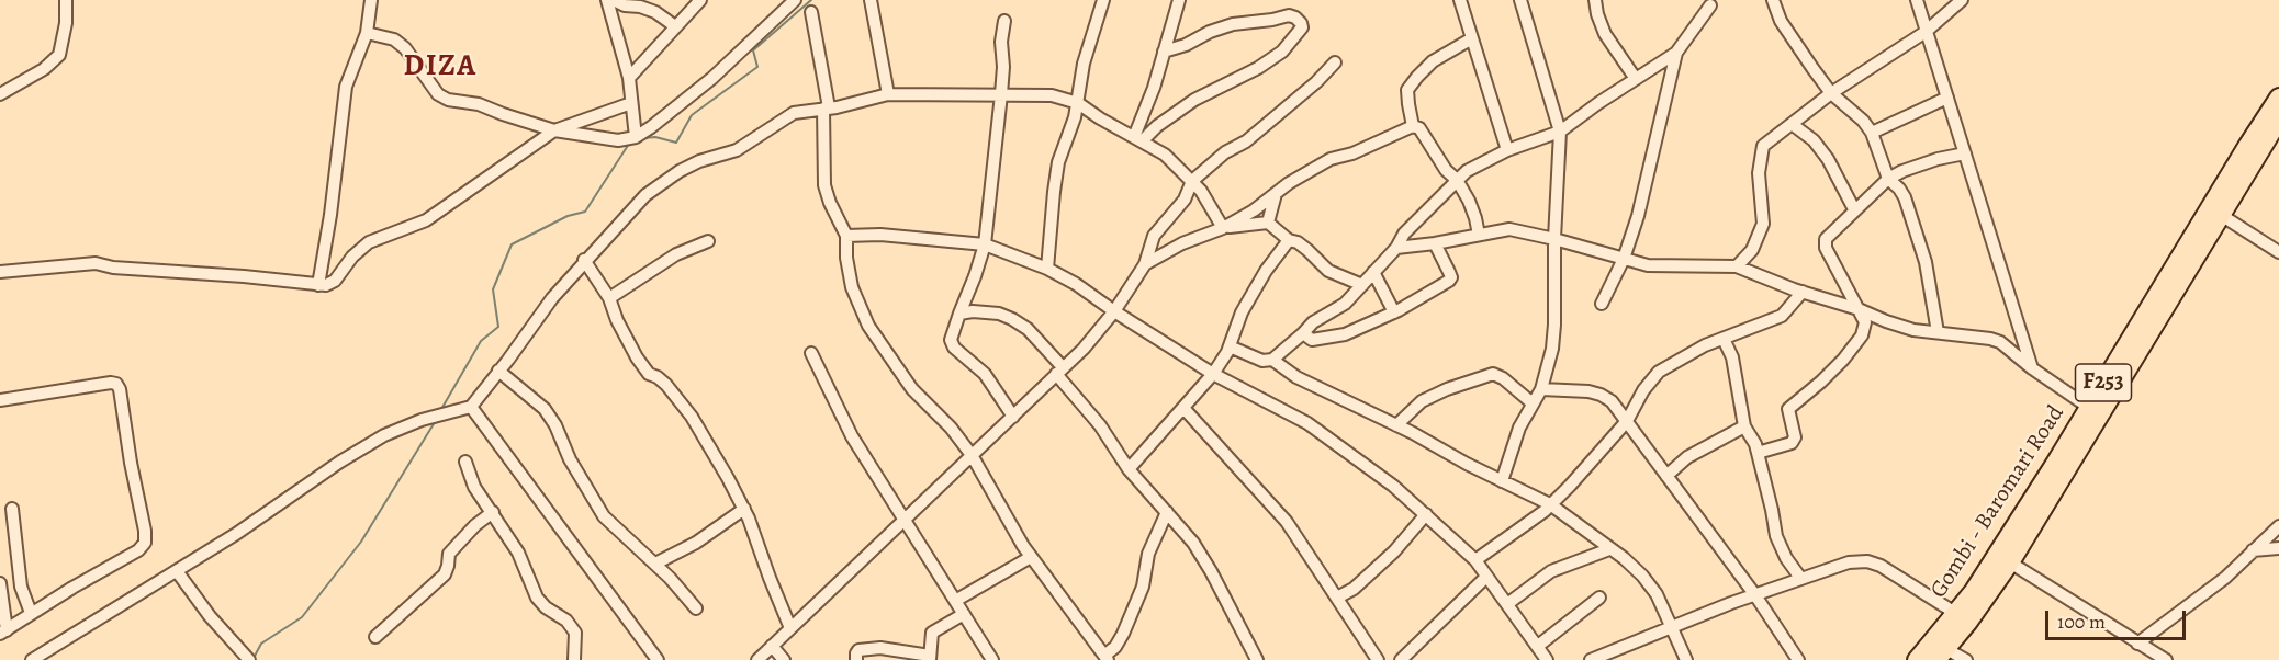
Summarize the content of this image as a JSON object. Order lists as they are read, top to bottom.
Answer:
{
  "streets": {
    "main road": ["F253", "Gombi - Baromari Road"]
  },
  "districts": ["DIZA"],
  "scale_bar": "100 m"
}
